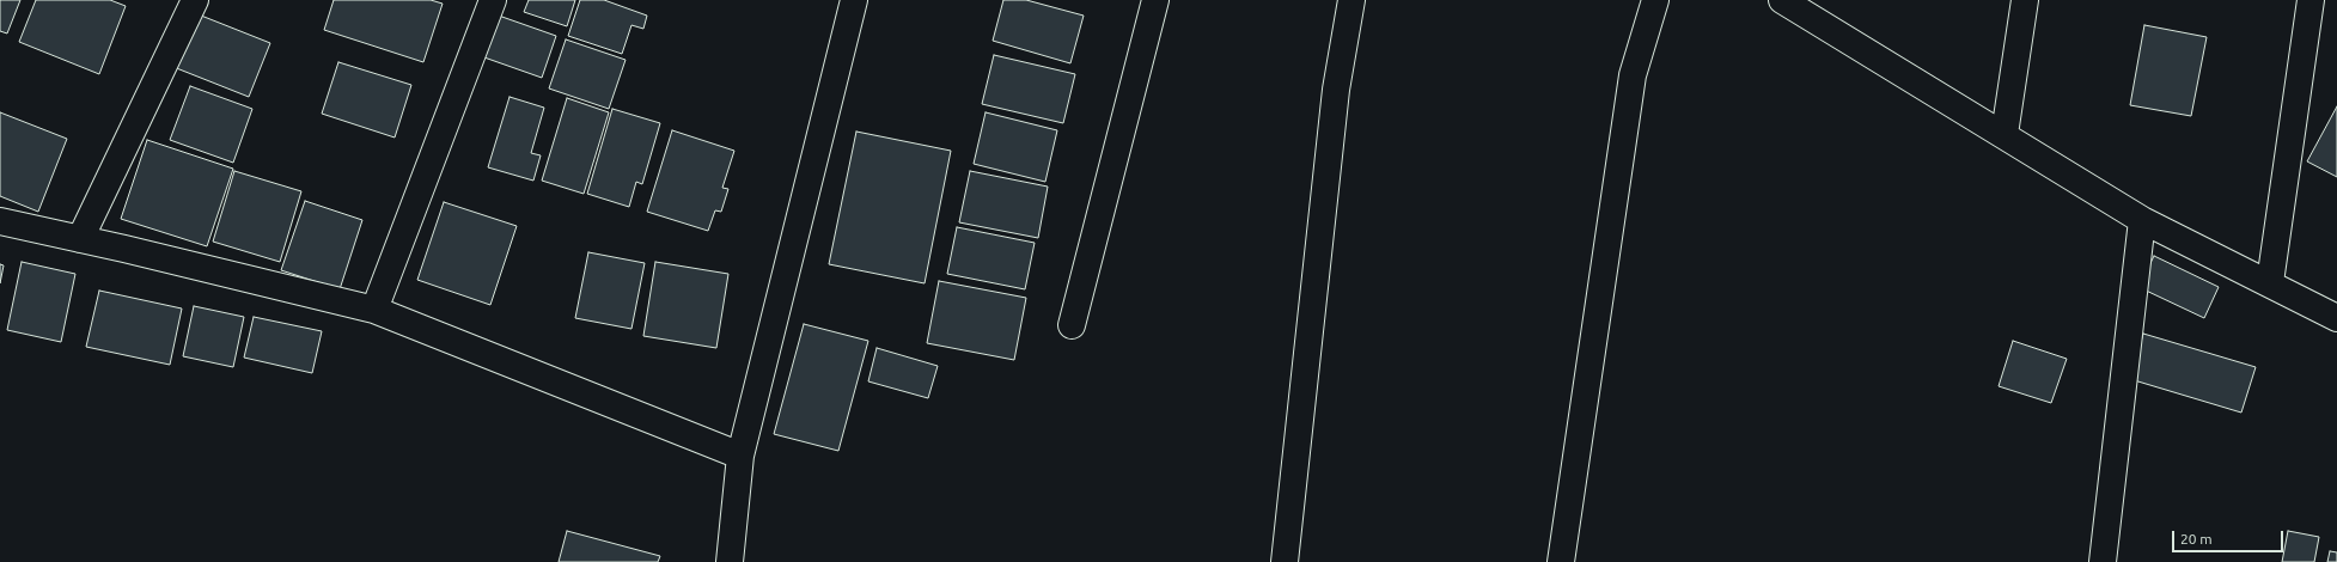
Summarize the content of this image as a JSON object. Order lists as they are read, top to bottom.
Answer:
{
  "scale_bar": "20 m"
}
